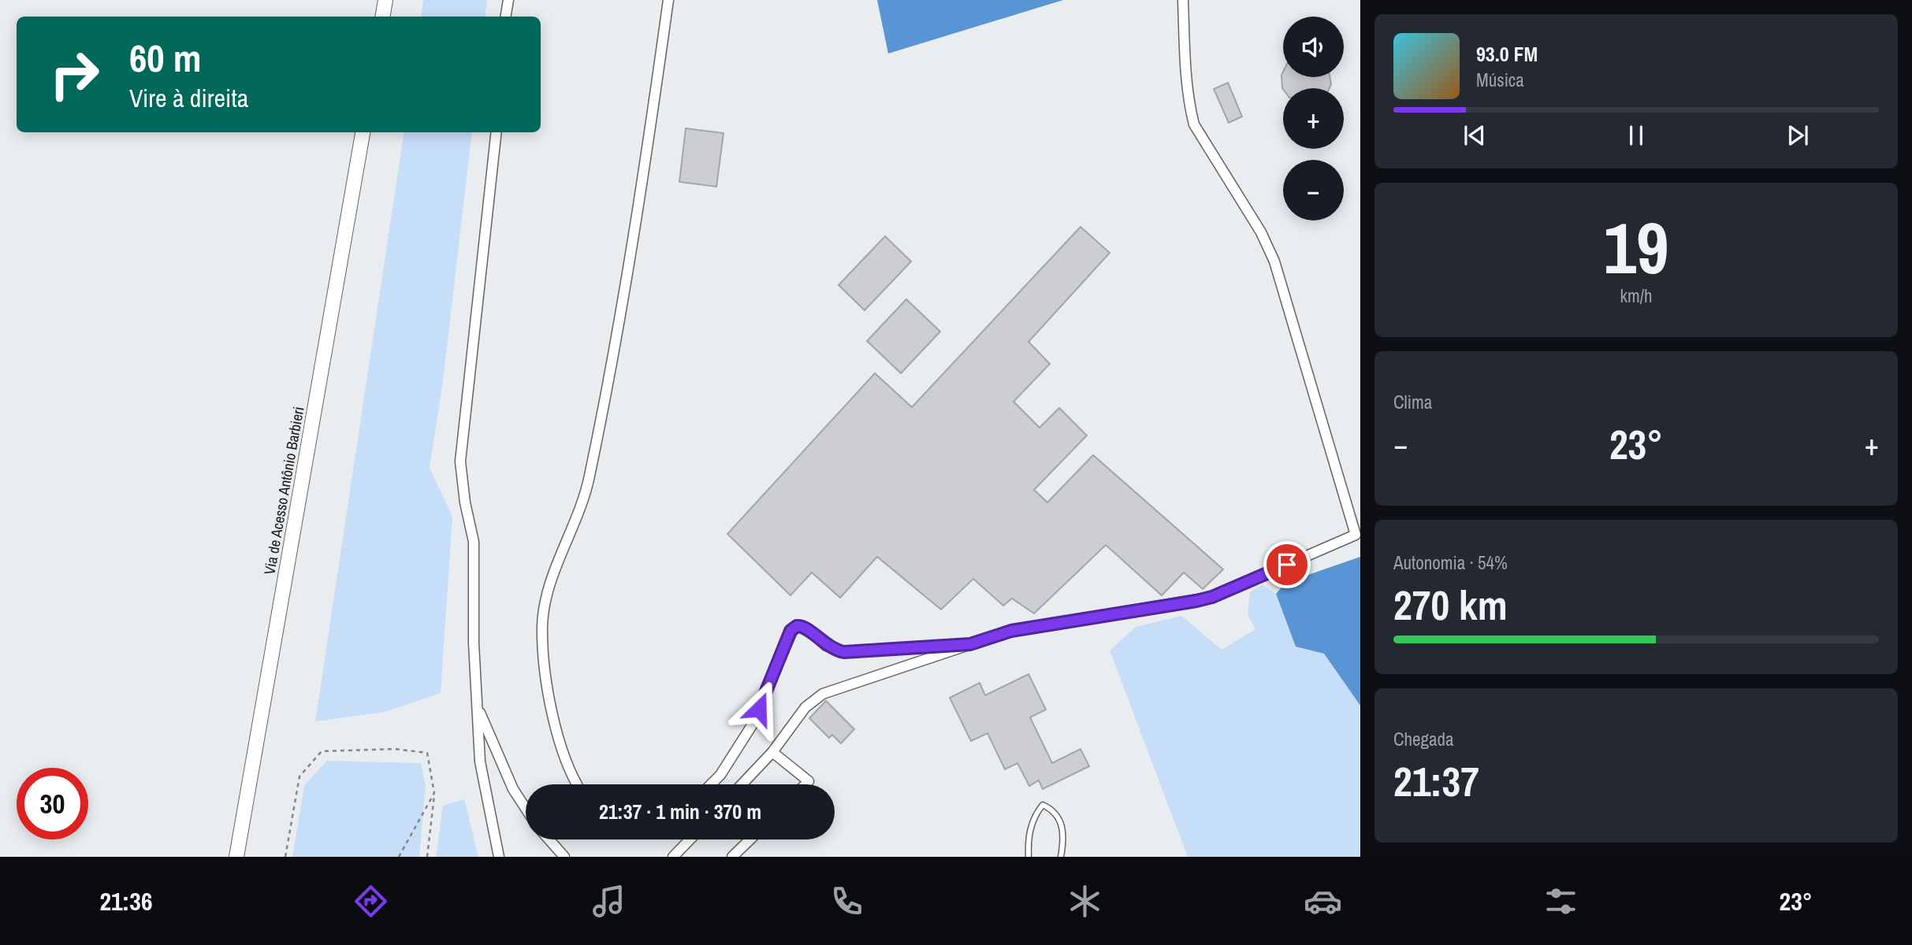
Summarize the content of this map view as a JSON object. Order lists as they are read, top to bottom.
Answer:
{
  "streets": {
    "main road": ["Via de Acesso Antônio Barbieri"]
  },
  "page": {
    "map_buttons": ["+", "−"],
    "turn": ["60 m", "Vire à direita"],
    "song": ["93.0 FM", "Música"],
    "tile": [
      ["19", "km/h"],
      "Clima",
      ["Autonomia · 54%", "270 km"],
      ["Chegada", "21:37"]
    ],
    "heat": ["−", "23°", "+"],
    "limit": "30",
    "trip": "21:37 · 1 min · 370 m",
    "tabs": ["21:36", "23°"]
  }
}
